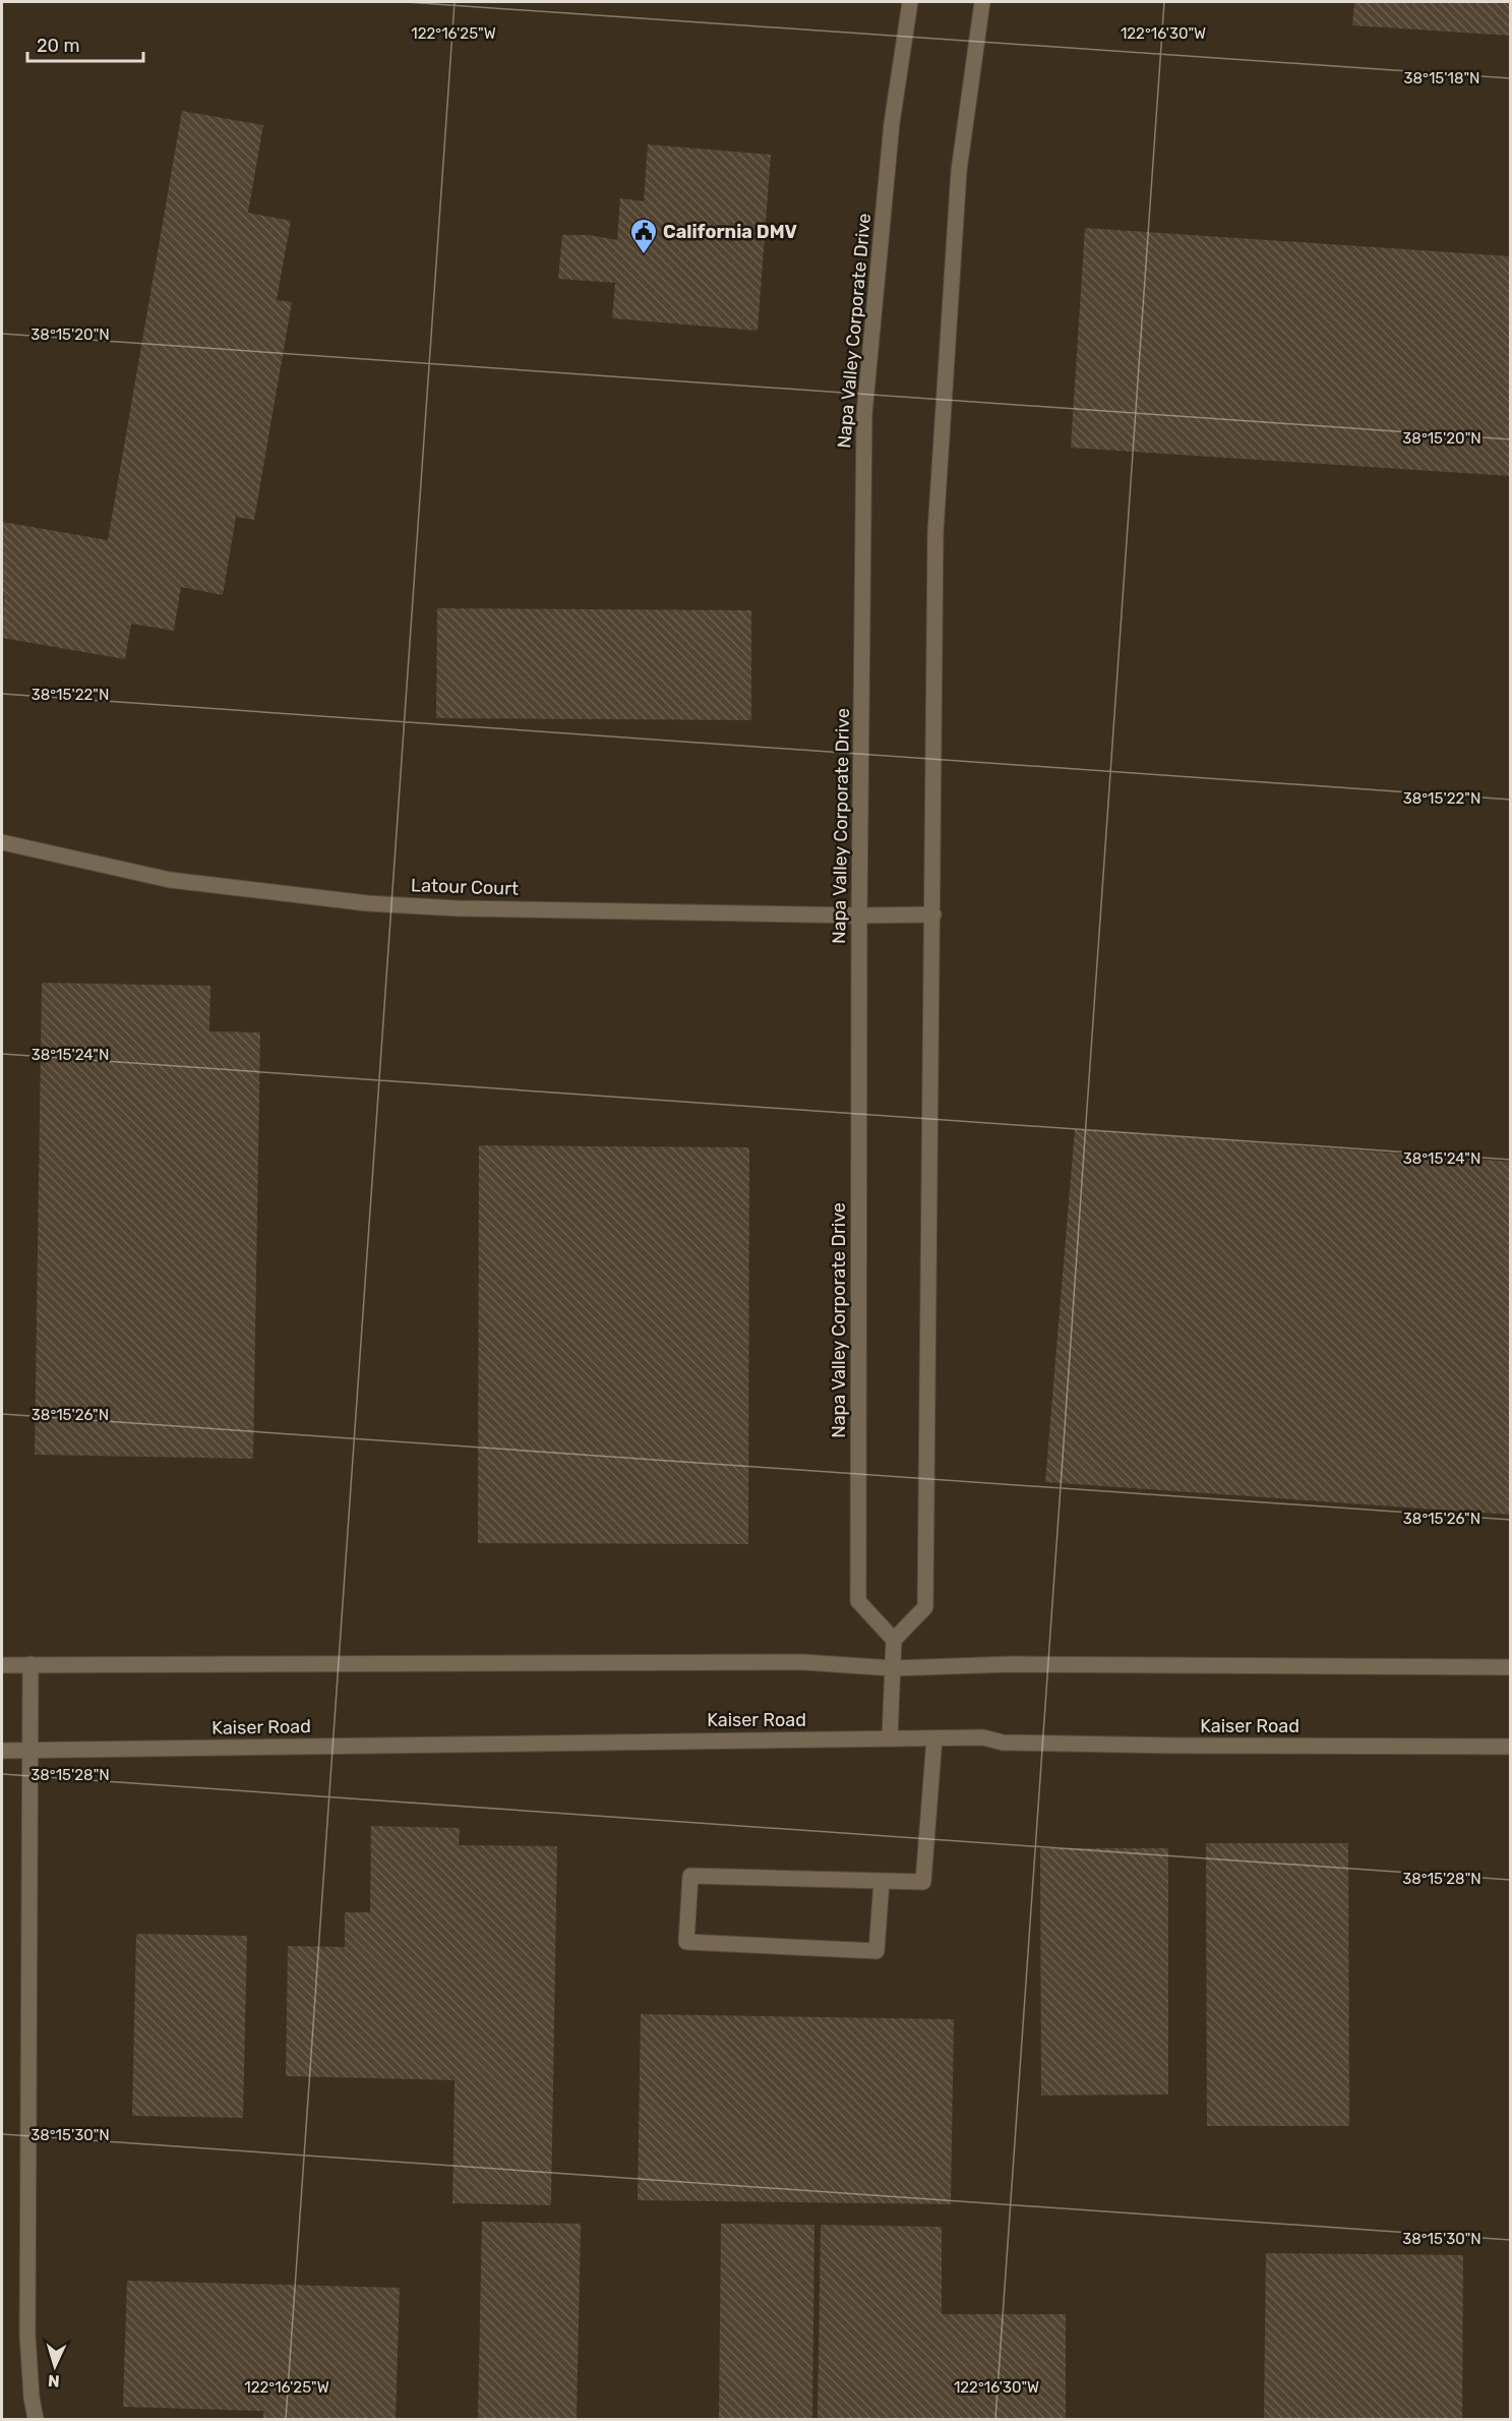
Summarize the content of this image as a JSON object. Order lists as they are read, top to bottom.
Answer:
{
  "streets": {
    "street": ["Napa Valley Corporate Drive", "Latour Court", "Kaiser Road"]
  },
  "crossings": [
    ["Napa Valley Corporate Drive", "Latour Court"]
  ],
  "places": {
    "public building": ["California DMV"]
  },
  "scale_bar": "20 m",
  "north": "bottom",
  "coordinates": [
    "122°16'25\"W",
    "122°16'30\"W",
    "38°15'18\"N",
    "38°15'20\"N",
    "38°15'22\"N",
    "38°15'24\"N",
    "38°15'26\"N",
    "38°15'28\"N",
    "38°15'30\"N"
  ]
}
